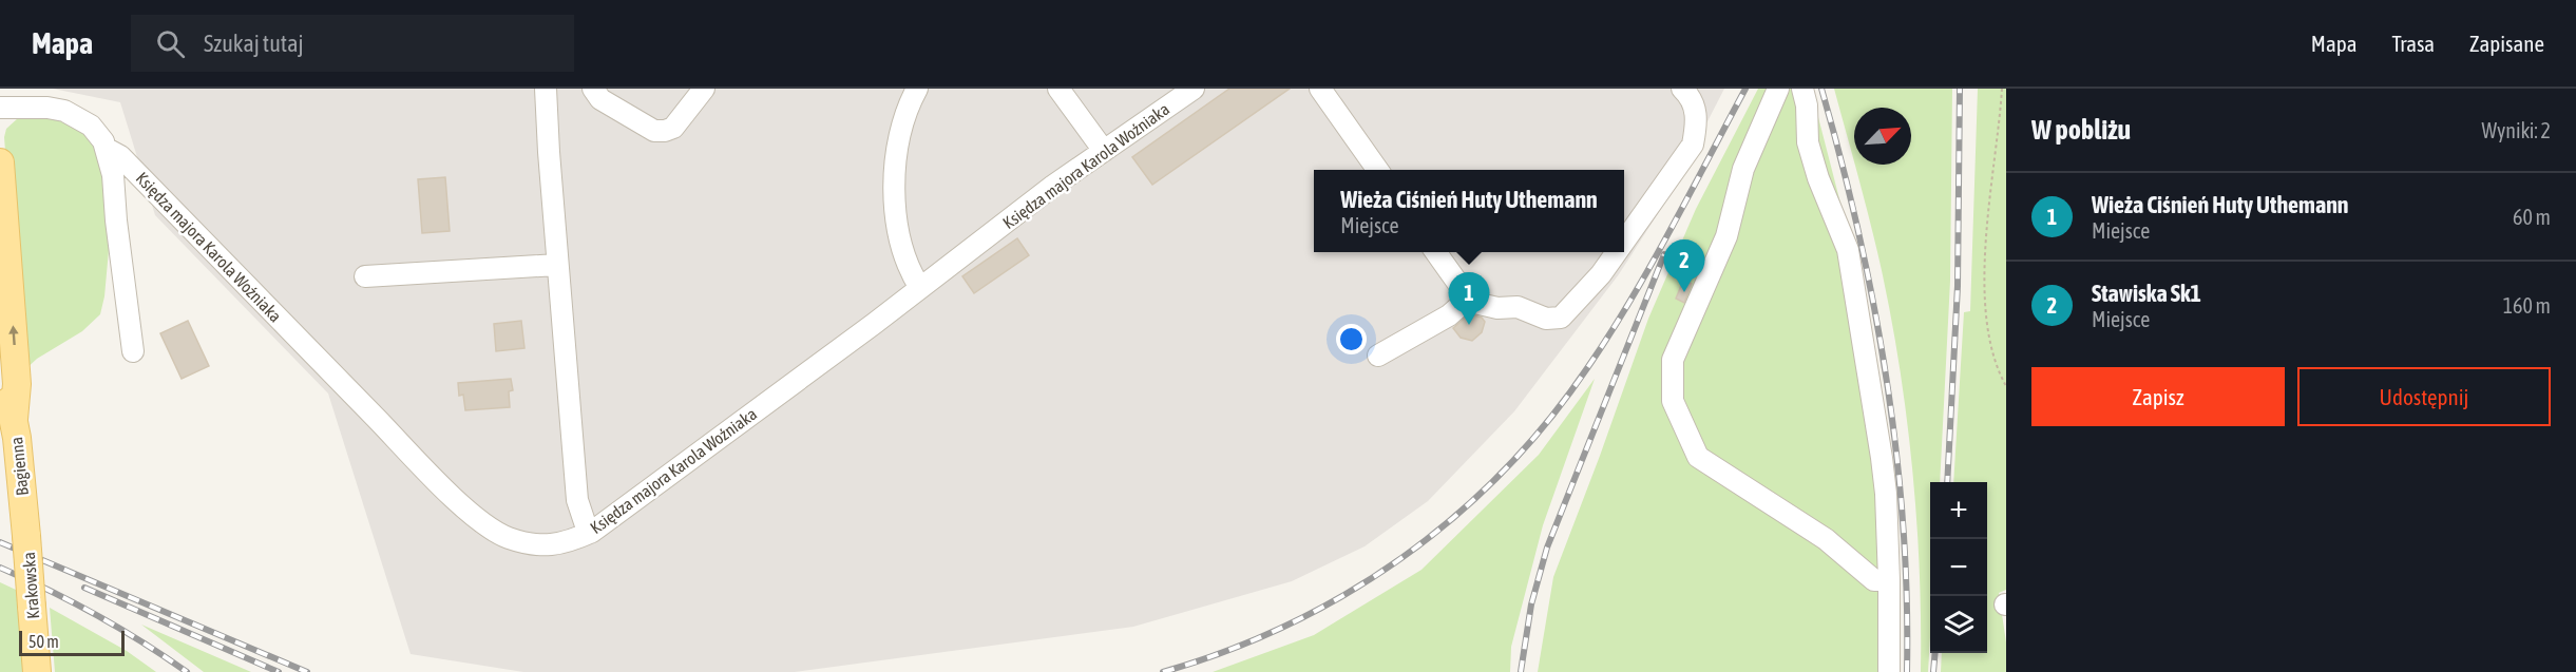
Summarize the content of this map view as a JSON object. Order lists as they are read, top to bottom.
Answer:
{
  "streets": {
    "main road": ["Bagienna", "Krakowska"],
    "street": ["Księdza majora Karola Woźniaka"]
  },
  "crossings": [
    ["Bagienna", "Krakowska"]
  ],
  "scale_bar": "50 m",
  "north": "top right",
  "page": {
    "header": "Mapa",
    "search": "Szukaj tutaj",
    "nav": ["Mapa", "Trasa", "Zapisane"],
    "heading": ["W pobliżu", "Wyniki: 2"],
    "popup": ["Wieża Ciśnień Huty Uthemann", "Miejsce"],
    "list": [
      {
        "mark": "1",
        "name": "Wieża Ciśnień Huty Uthemann",
        "note": "Miejsce",
        "value": "60 m"
      },
      {
        "mark": "2",
        "name": "Stawiska Sk1",
        "note": "Miejsce",
        "value": "160 m"
      }
    ],
    "pins": ["2", "1"],
    "buttons": ["Zapisz", "Udostępnij"],
    "map_buttons": ["+", "−"],
    "scale": "50 m"
  }
}
